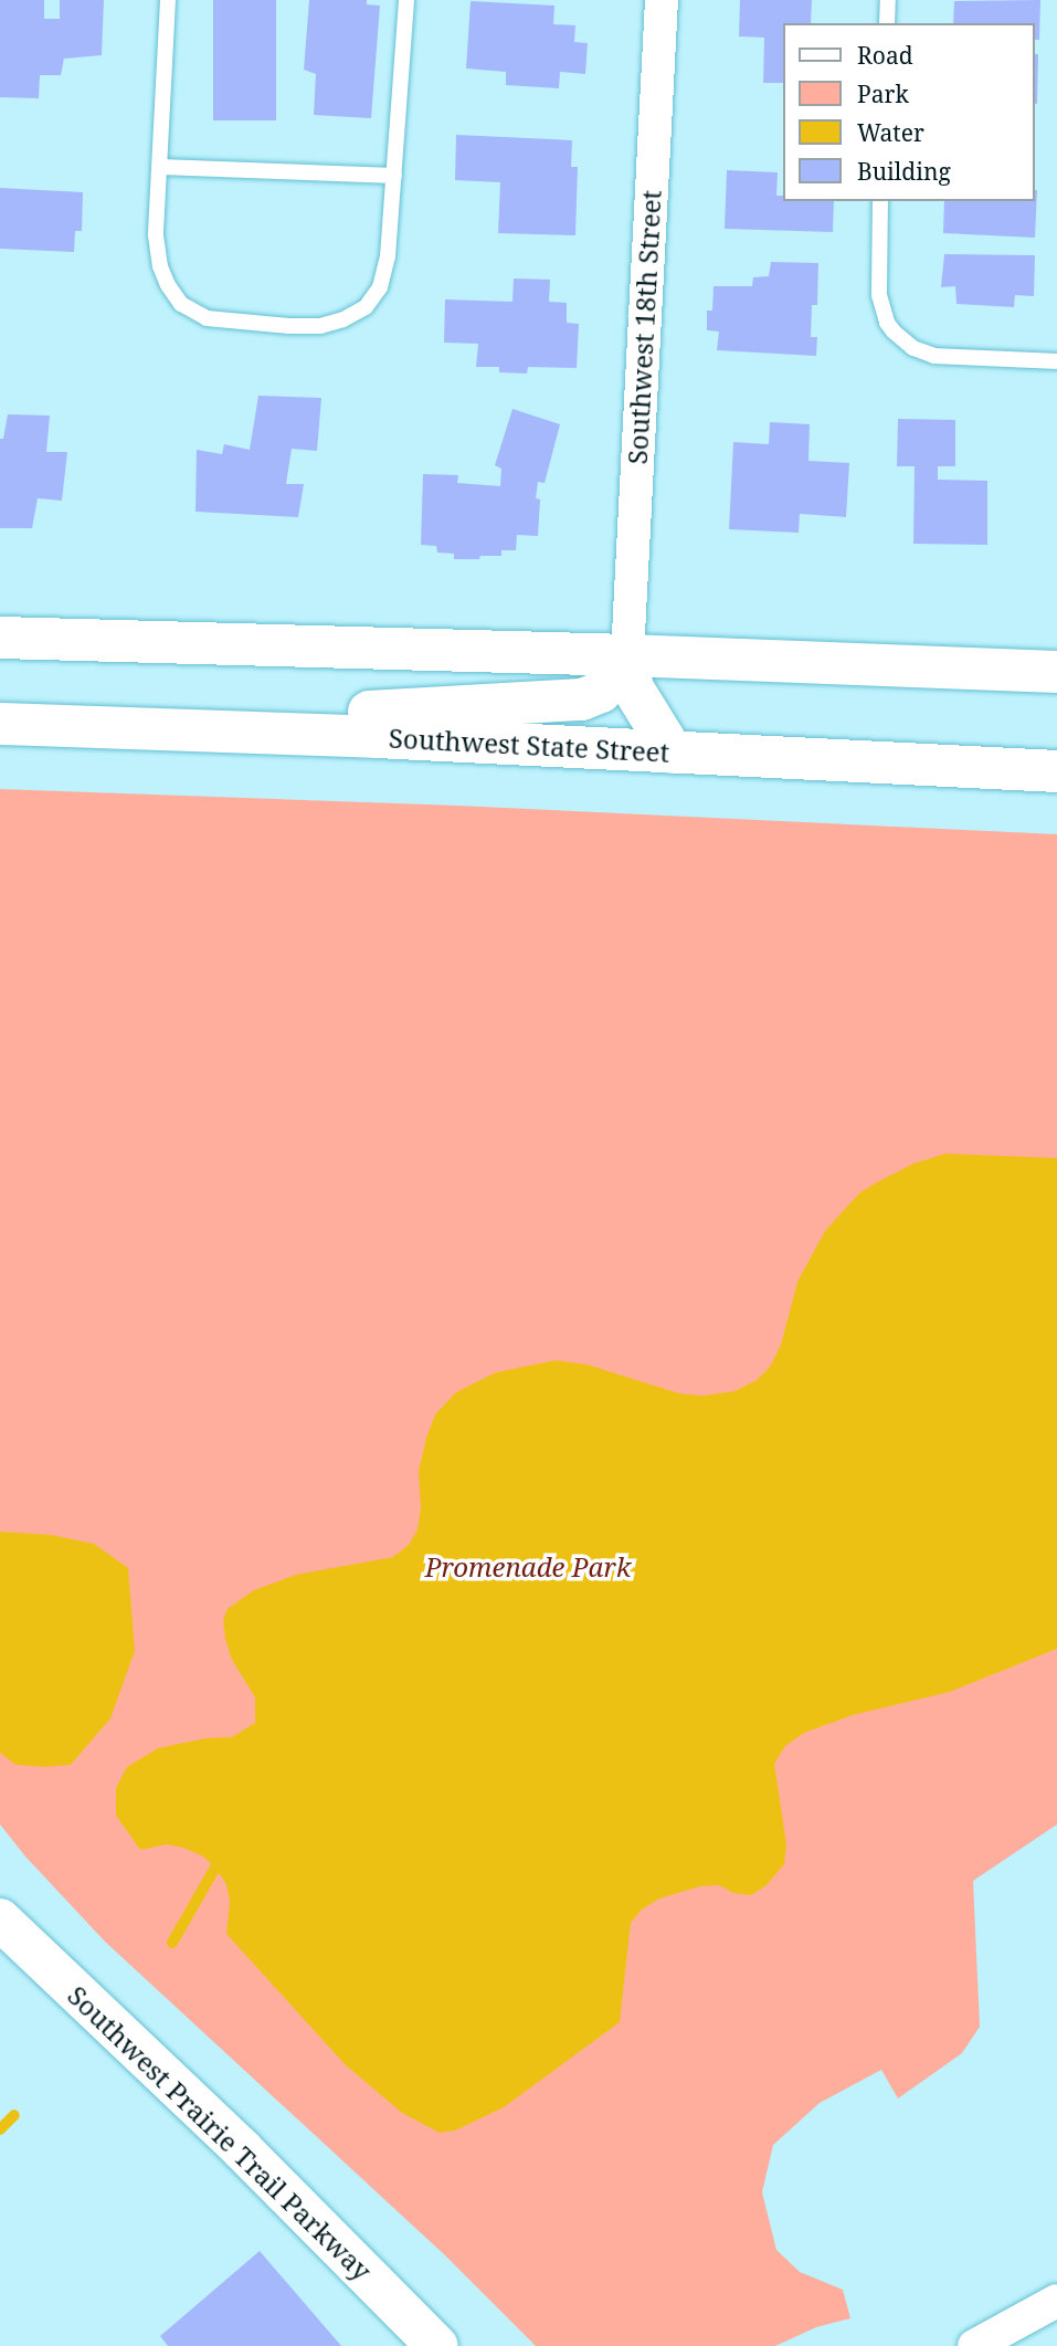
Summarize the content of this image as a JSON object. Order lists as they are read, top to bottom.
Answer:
{
  "streets": {
    "main road": ["Southwest State Street", "Southwest Prairie Trail Parkway"],
    "street": ["Southwest 18th Street"]
  },
  "parks": ["Promenade Park"],
  "legend": [
    "Road",
    "Park",
    "Water",
    "Building"
  ]
}
